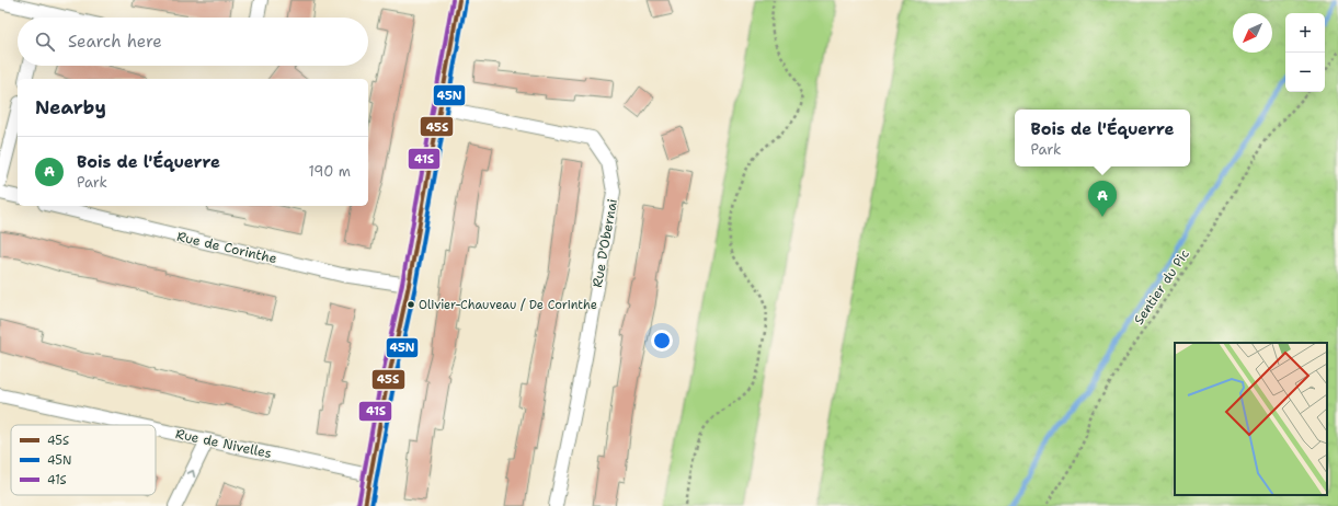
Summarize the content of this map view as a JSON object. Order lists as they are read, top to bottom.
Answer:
{
  "streets": {
    "street": ["Rue D'Obernai", "Rue de Corinthe", "Rue de Nivelles"],
    "path": ["Sentier du Pic"]
  },
  "places": ["Olivier-Chauveau / De Corinthe"],
  "lines": ["transit line 45S", "transit line 41S", "transit line 45N"],
  "legend": ["45S", "45N", "41S"],
  "north": "bottom left",
  "page": {
    "map_buttons": ["+", "−"],
    "search": "Search here",
    "heading": "Nearby",
    "popup": ["Bois de l'Équerre", "Park"],
    "list": [
      {
        "mark": "A",
        "name": "Bois de l'Équerre",
        "note": "Park",
        "value": "190 m"
      }
    ],
    "pins": "A"
  }
}
